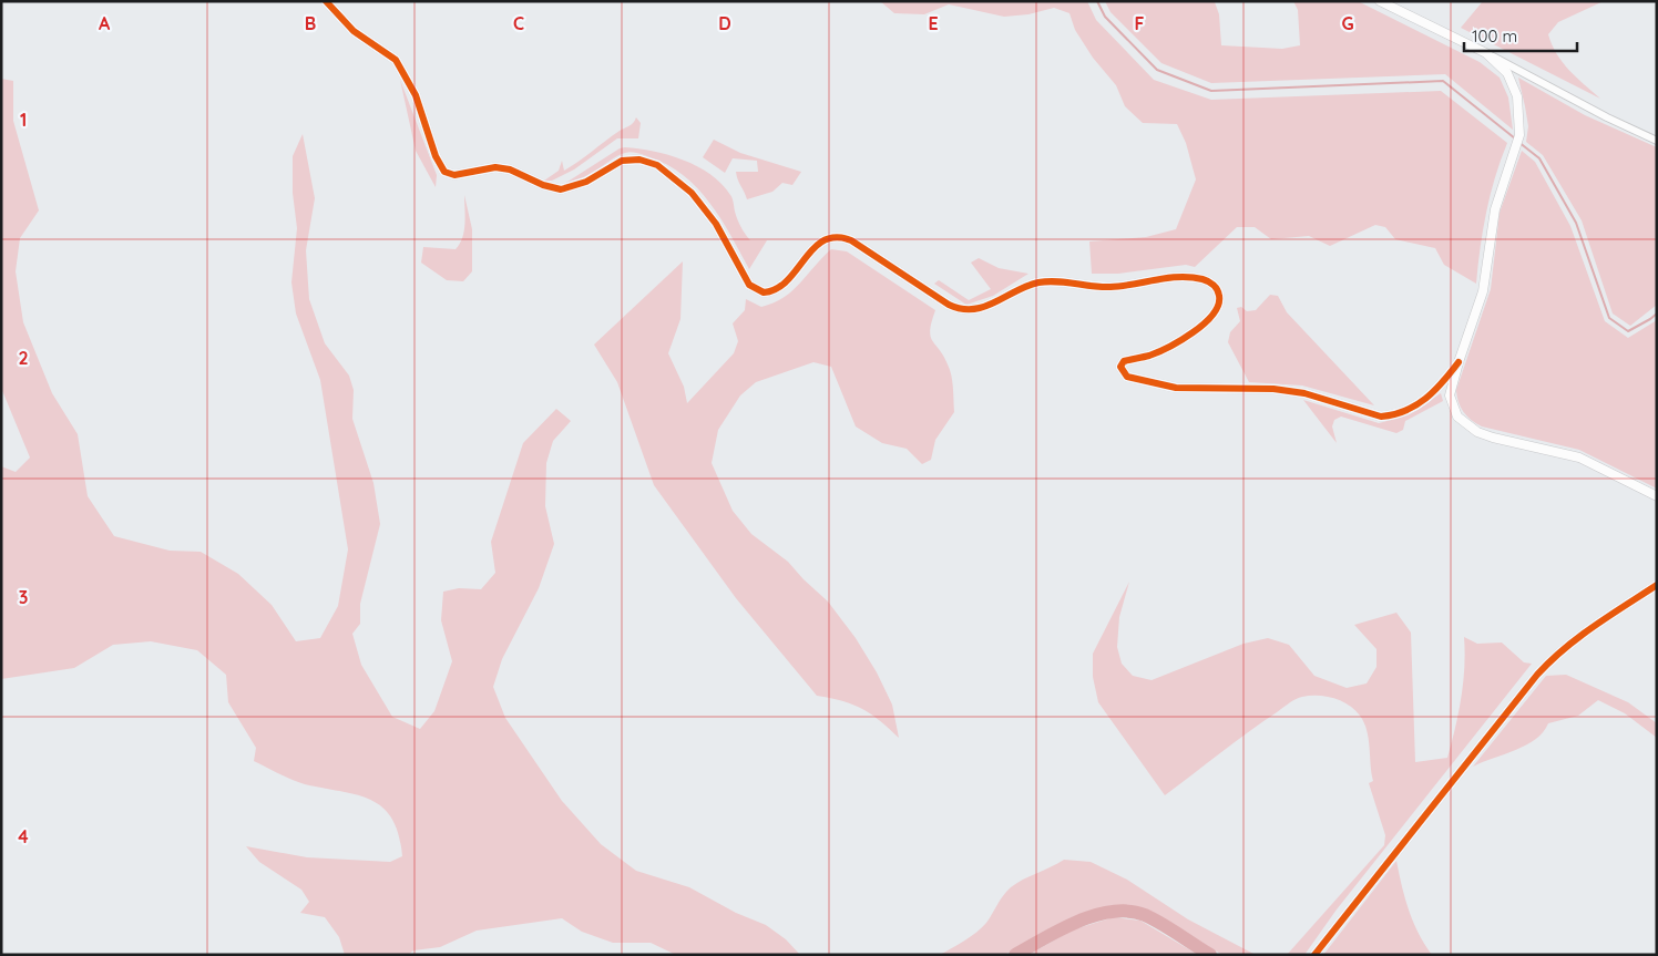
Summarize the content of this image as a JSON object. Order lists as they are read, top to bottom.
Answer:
{
  "scale_bar": "100 m",
  "grid": {
    "columns": [
      "A",
      "B",
      "C",
      "D",
      "E",
      "F",
      "G"
    ],
    "rows": [
      "1",
      "2",
      "3",
      "4"
    ]
  }
}
